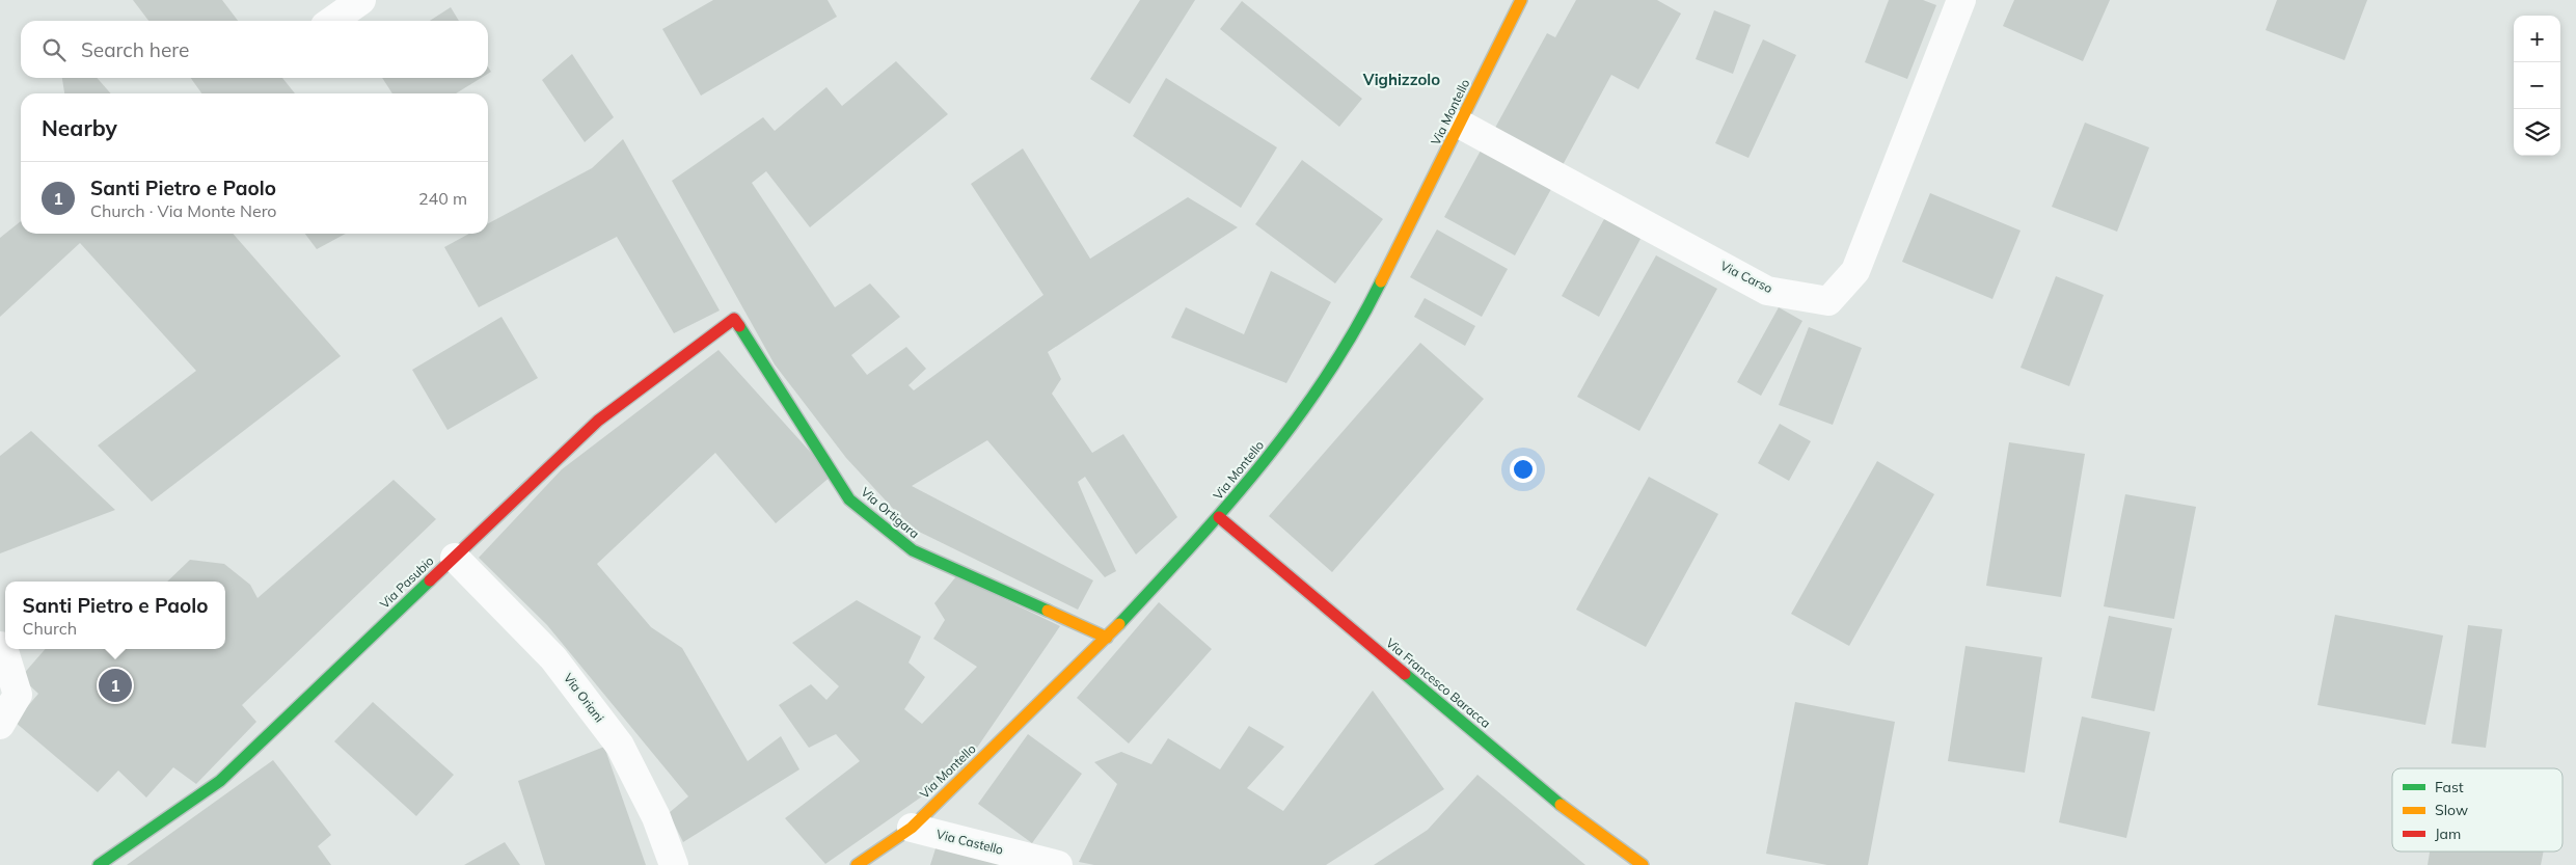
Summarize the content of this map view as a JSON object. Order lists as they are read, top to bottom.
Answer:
{
  "streets": {
    "street": [
      "Via Montello",
      "Via Carso",
      "Via Ortigara",
      "Via Pasubio",
      "Via Francesco Baracca",
      "Via Oriani",
      "Via Castello"
    ]
  },
  "crossings": [
    ["Via Montello", "Via Carso"],
    ["Via Montello", "Via Ortigara"],
    ["Via Montello", "Via Francesco Baracca"],
    ["Via Montello", "Via Castello"],
    ["Via Ortigara", "Via Pasubio"],
    ["Via Pasubio", "Via Oriani"]
  ],
  "districts": ["Vighizzolo"],
  "legend": ["Fast", "Slow", "Jam"],
  "page": {
    "map_buttons": ["+", "−"],
    "search": "Search here",
    "heading": "Nearby",
    "list": [
      {
        "mark": "1",
        "name": "Santi Pietro e Paolo",
        "note": "Church · Via Monte Nero",
        "value": "240 m"
      }
    ],
    "popup": ["Santi Pietro e Paolo", "Church"],
    "pins": "1"
  }
}
